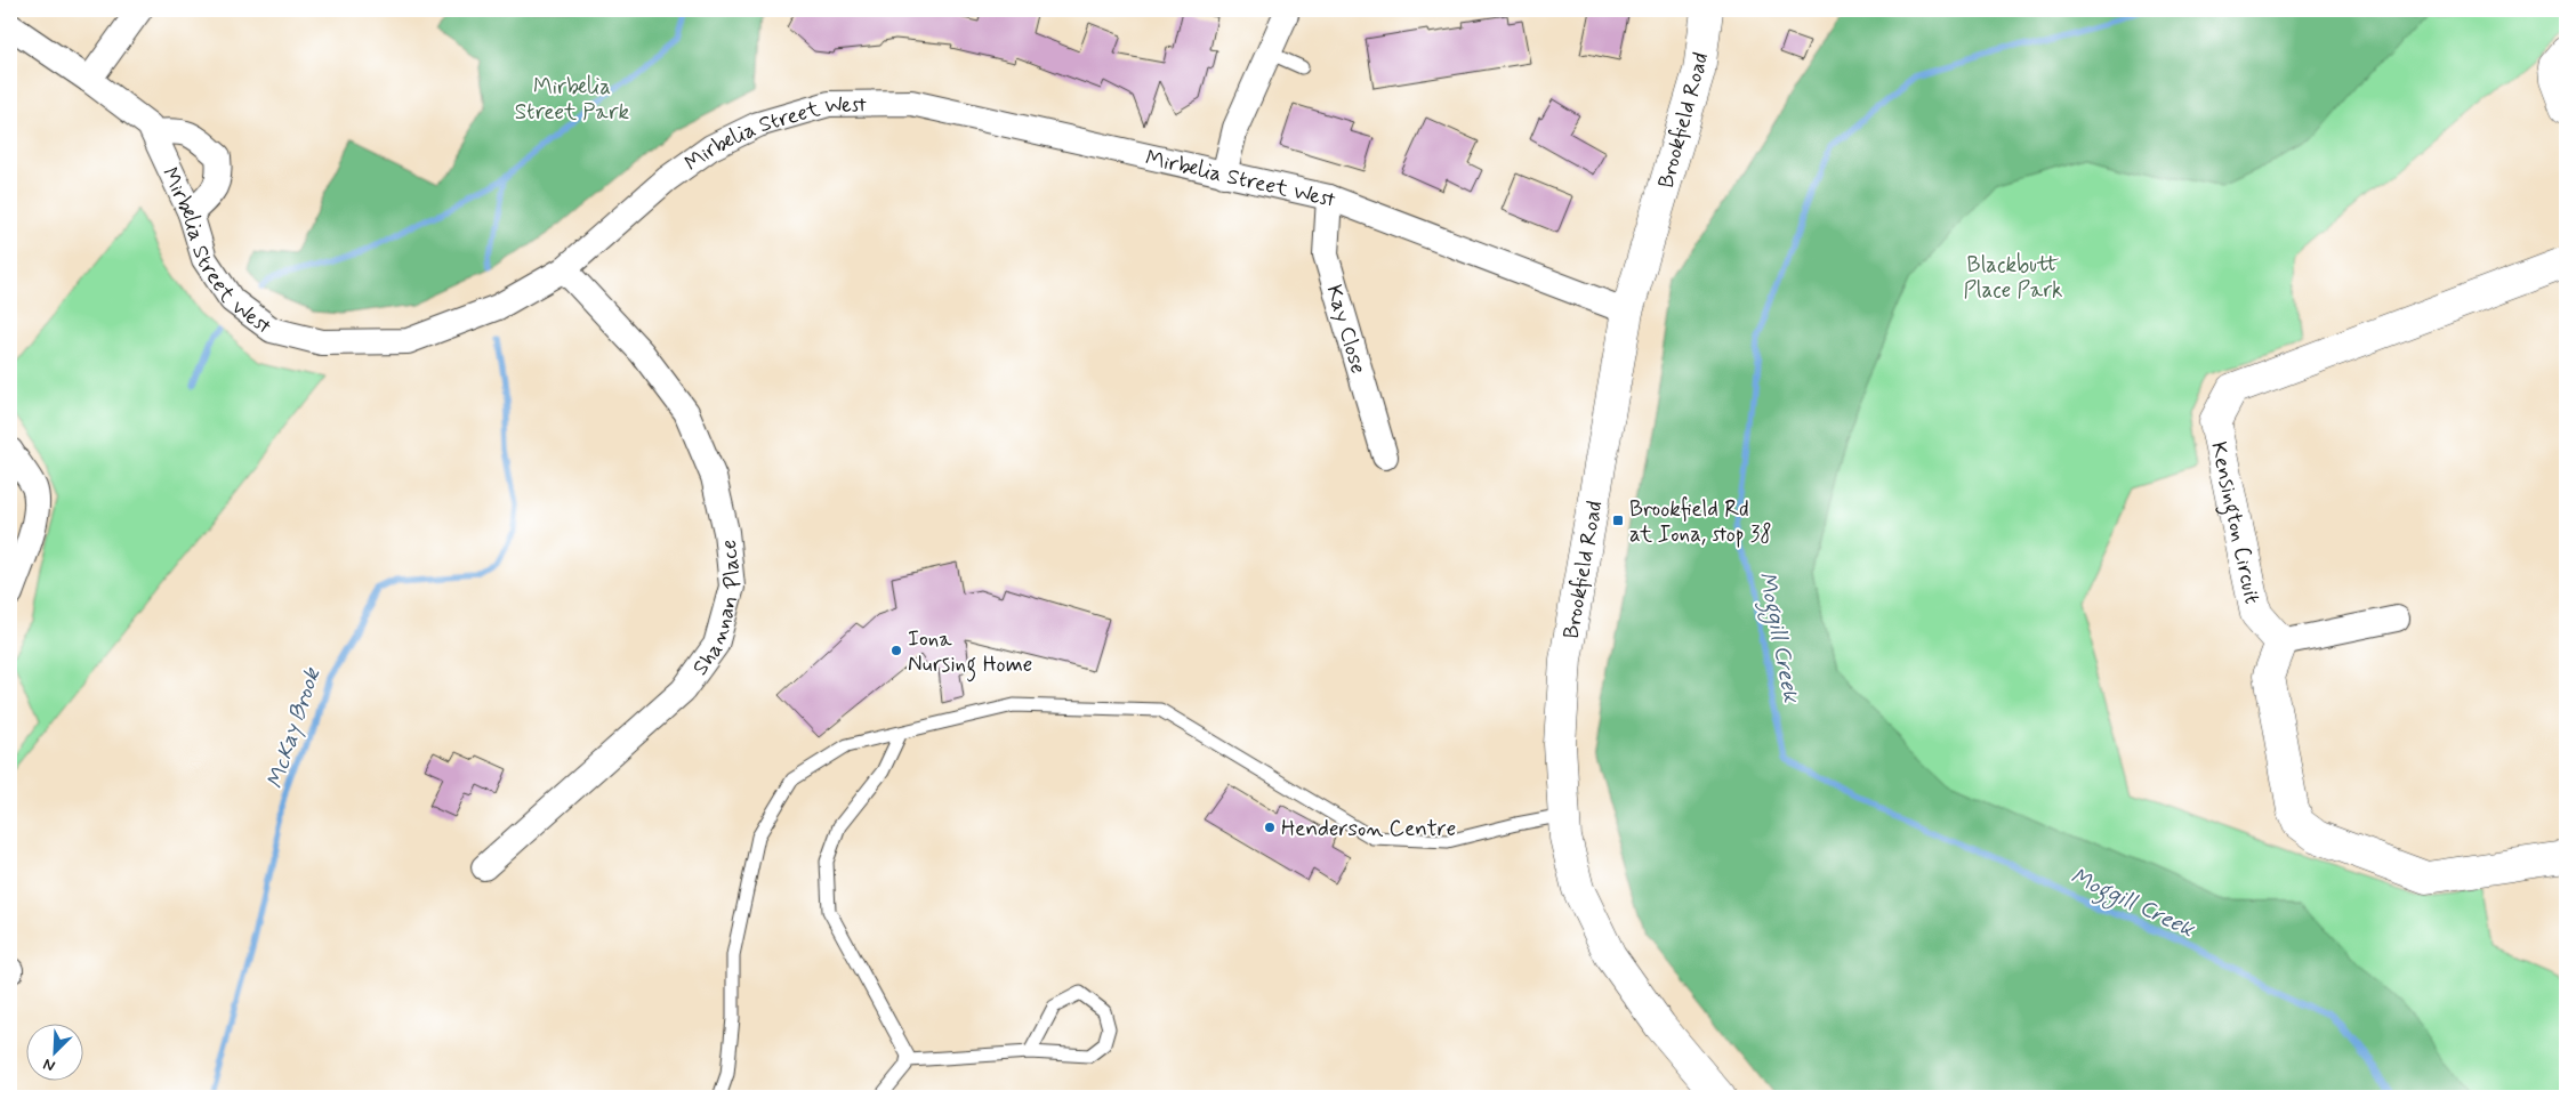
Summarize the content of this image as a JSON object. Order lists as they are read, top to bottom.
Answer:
{
  "streets": {
    "main road": ["Brookfield Road", "Kensington Circuit"],
    "street": ["Mirbelia Street West", "Kay Close", "Shannan Place"]
  },
  "crossings": [
    ["Brookfield Road", "Mirbelia Street West"],
    ["Mirbelia Street West", "Kay Close"],
    ["Mirbelia Street West", "Shannan Place"]
  ],
  "water": ["Moggill Creek", "McKay Brook"],
  "parks": ["Mirbelia Street Park", "Blackbutt Place Park"],
  "places": {
    "transit": ["Brookfield Rd at Iona, stop 38"],
    "other": ["Iona Nursing Home", "Henderson Centre"]
  },
  "north": "bottom left"
}
